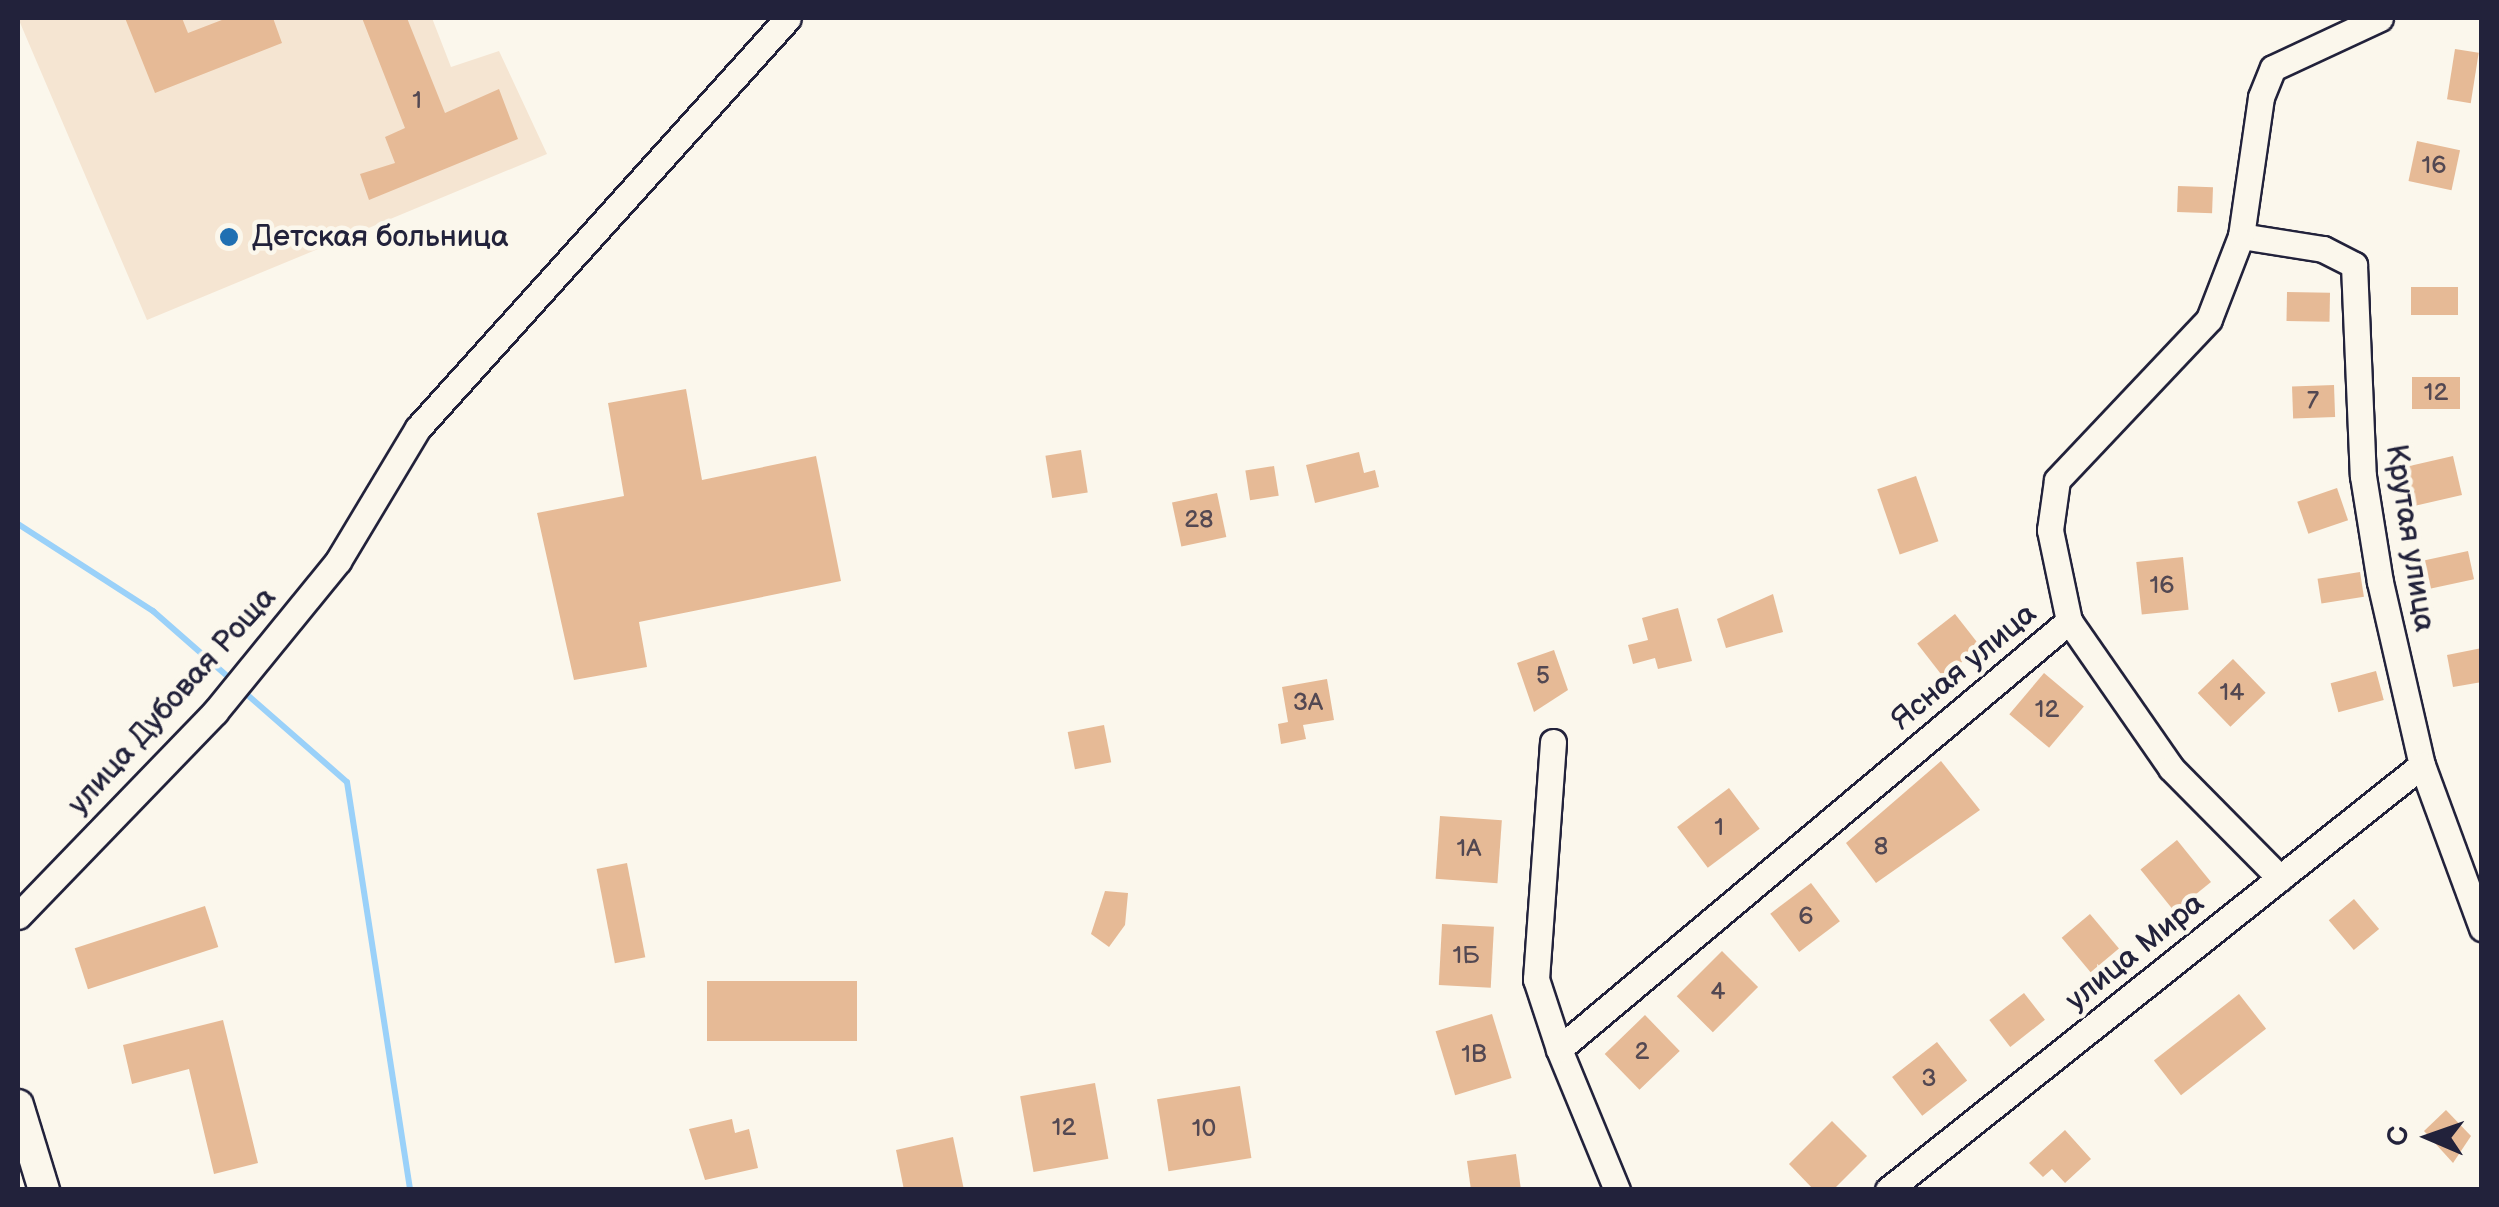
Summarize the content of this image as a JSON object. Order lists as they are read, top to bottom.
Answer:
{
  "streets": {
    "street": [
      "Крутая улица",
      "Ясная улица",
      "улица Дубовая Роща",
      "улица Мира"
    ]
  },
  "crossings": [
    ["Крутая улица", "Ясная улица"],
    ["Крутая улица", "улица Мира"]
  ],
  "places": ["Детская больница"],
  "house_numbers": [
    "1",
    "16",
    "12",
    "7",
    "28",
    "16",
    "5",
    "14",
    "3А",
    "12",
    "1",
    "8",
    "1А",
    "6",
    "1Б",
    "4",
    "2",
    "1В",
    "3",
    "12",
    "10"
  ],
  "north": "left"
}
